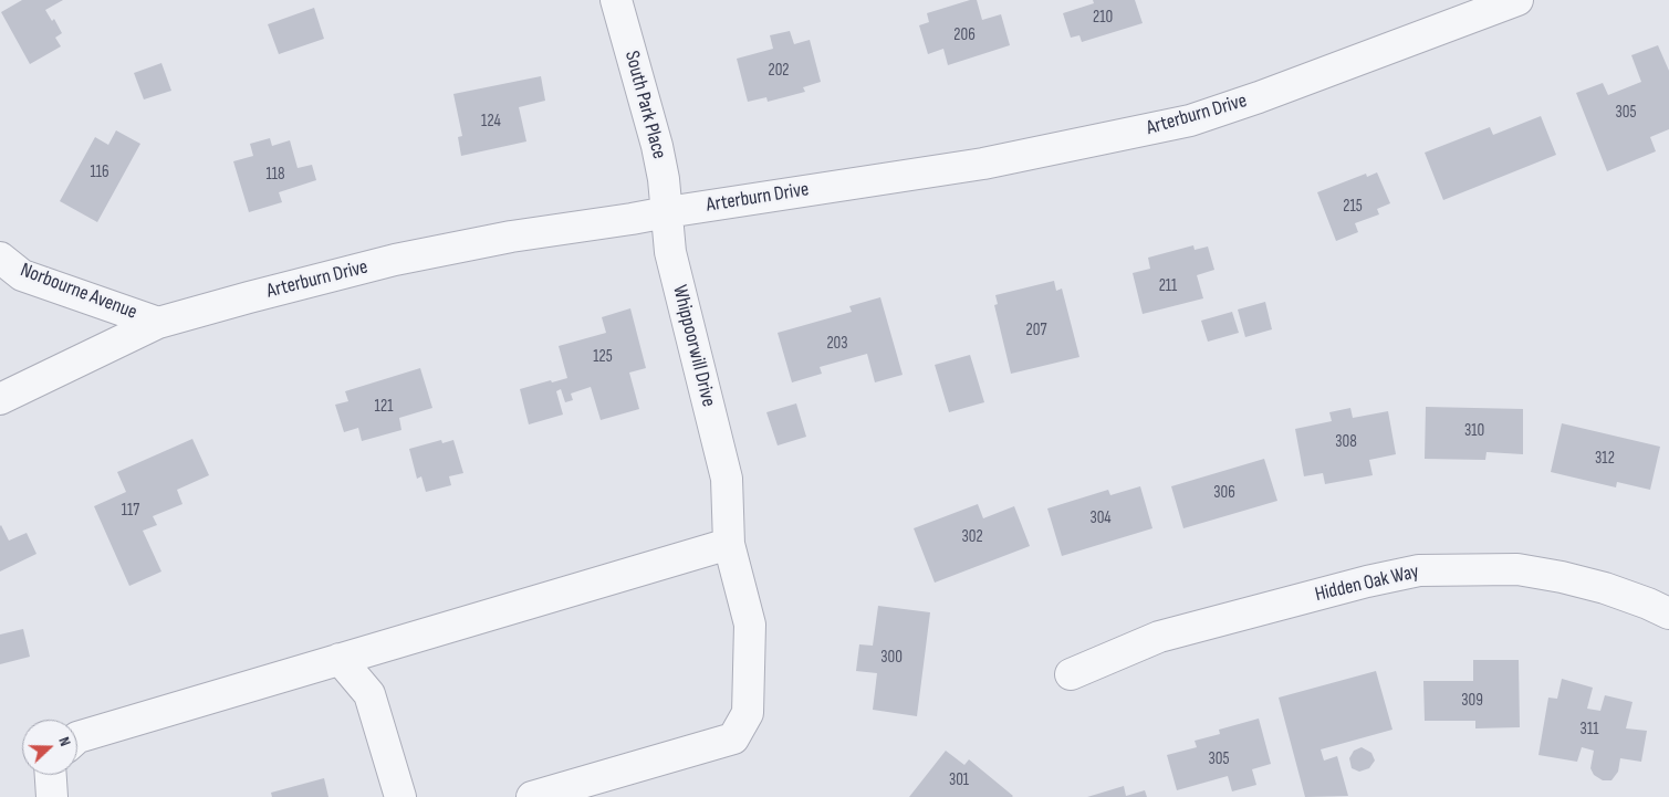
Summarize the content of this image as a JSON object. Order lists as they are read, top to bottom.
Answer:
{
  "streets": {
    "street": [
      "South Park Place",
      "Arterburn Drive",
      "Norbourne Avenue",
      "Whippoorwill Drive",
      "Hidden Oak Way"
    ]
  },
  "crossings": [
    ["South Park Place", "Arterburn Drive"],
    ["South Park Place", "Whippoorwill Drive"],
    ["Arterburn Drive", "Norbourne Avenue"],
    ["Arterburn Drive", "Whippoorwill Drive"]
  ],
  "house_numbers": [
    "210",
    "206",
    "202",
    "305",
    "124",
    "116",
    "118",
    "215",
    "211",
    "207",
    "203",
    "125",
    "121",
    "310",
    "308",
    "312",
    "306",
    "117",
    "304",
    "302",
    "300",
    "309",
    "311",
    "305",
    "301"
  ],
  "north": "right"
}
